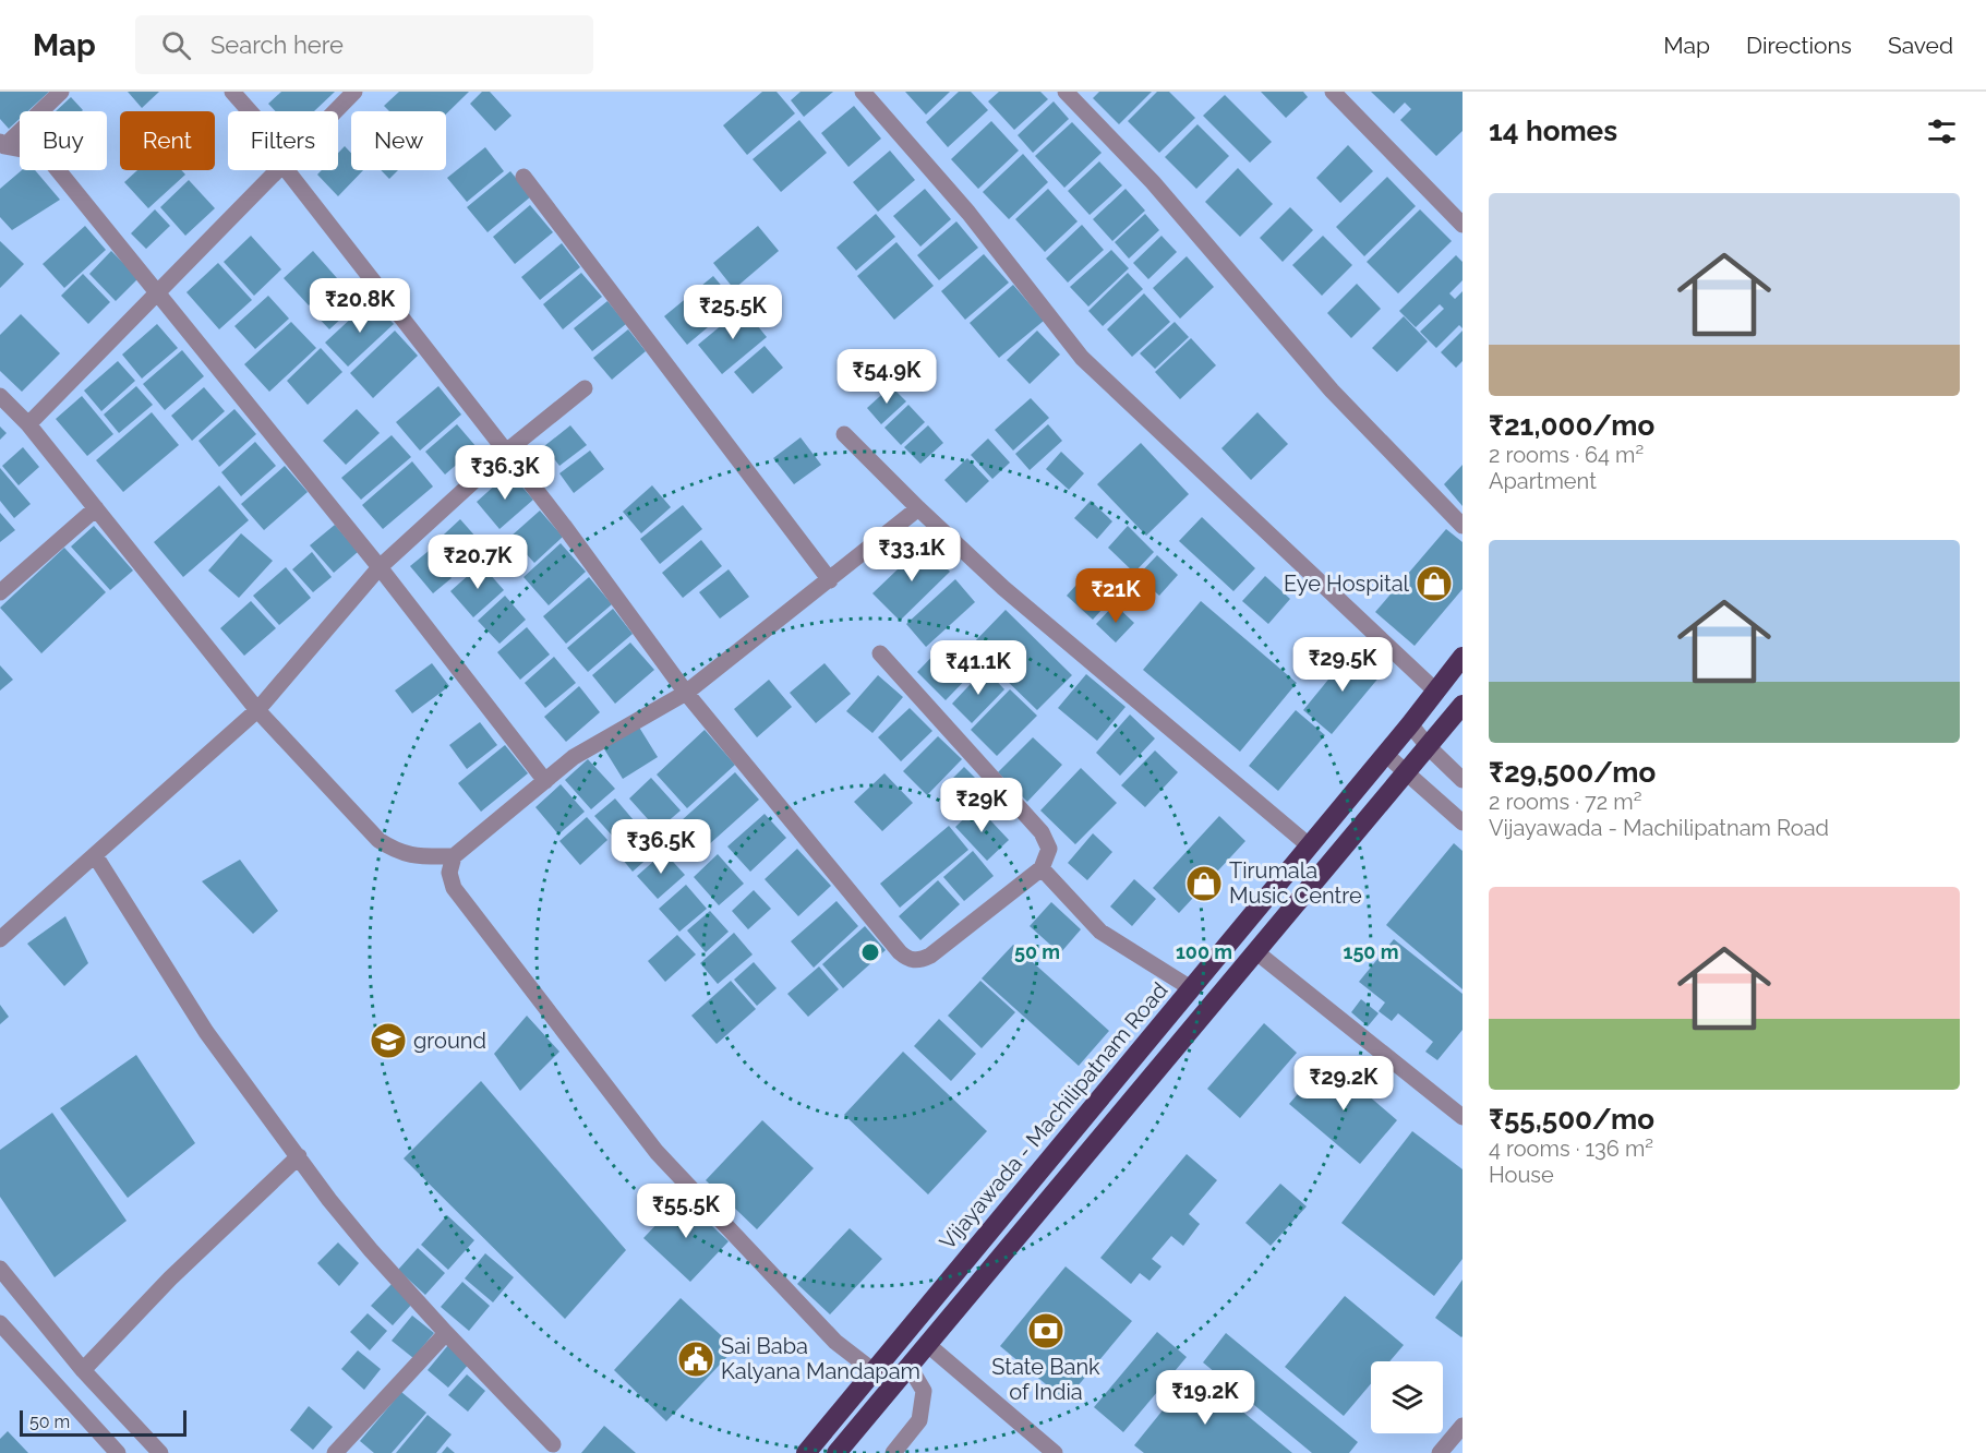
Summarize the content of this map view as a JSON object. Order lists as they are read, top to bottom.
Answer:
{
  "streets": {
    "highway": ["Vijayawada - Machilipatnam Road"]
  },
  "places": {
    "shop": ["Eye Hospital", "Tirumala Music Centre"],
    "school or university": ["ground"],
    "bank": ["State Bank of India"],
    "public building": ["Sai Baba Kalyana Mandapam"]
  },
  "scale_bar": "50 m",
  "page": {
    "header": "Map",
    "search": "Search here",
    "nav": ["Map", "Directions", "Saved"],
    "heading": "14 homes",
    "chip": [
      "Buy",
      "Rent",
      "Filters",
      "New"
    ],
    "list": [
      {
        "name": "₹21,000/mo",
        "note": "2 rooms · 64 m² · Apartment"
      },
      {
        "name": "₹29,500/mo",
        "note": "2 rooms · 72 m² · Vijayawada - Machilipatnam Road"
      },
      {
        "name": "₹55,500/mo",
        "note": "4 rooms · 136 m² · House"
      }
    ],
    "price": [
      "₹20.8K",
      "₹25.5K",
      "₹54.9K",
      "₹36.3K",
      "₹33.1K",
      "₹20.7K",
      "₹21K",
      "₹29.5K",
      "₹41.1K",
      "₹29K",
      "₹36.5K",
      "₹29.2K",
      "₹55.5K",
      "₹19.2K"
    ],
    "scale": "50 m"
  },
  "rings": ["50 m", "100 m", "150 m"]
}
